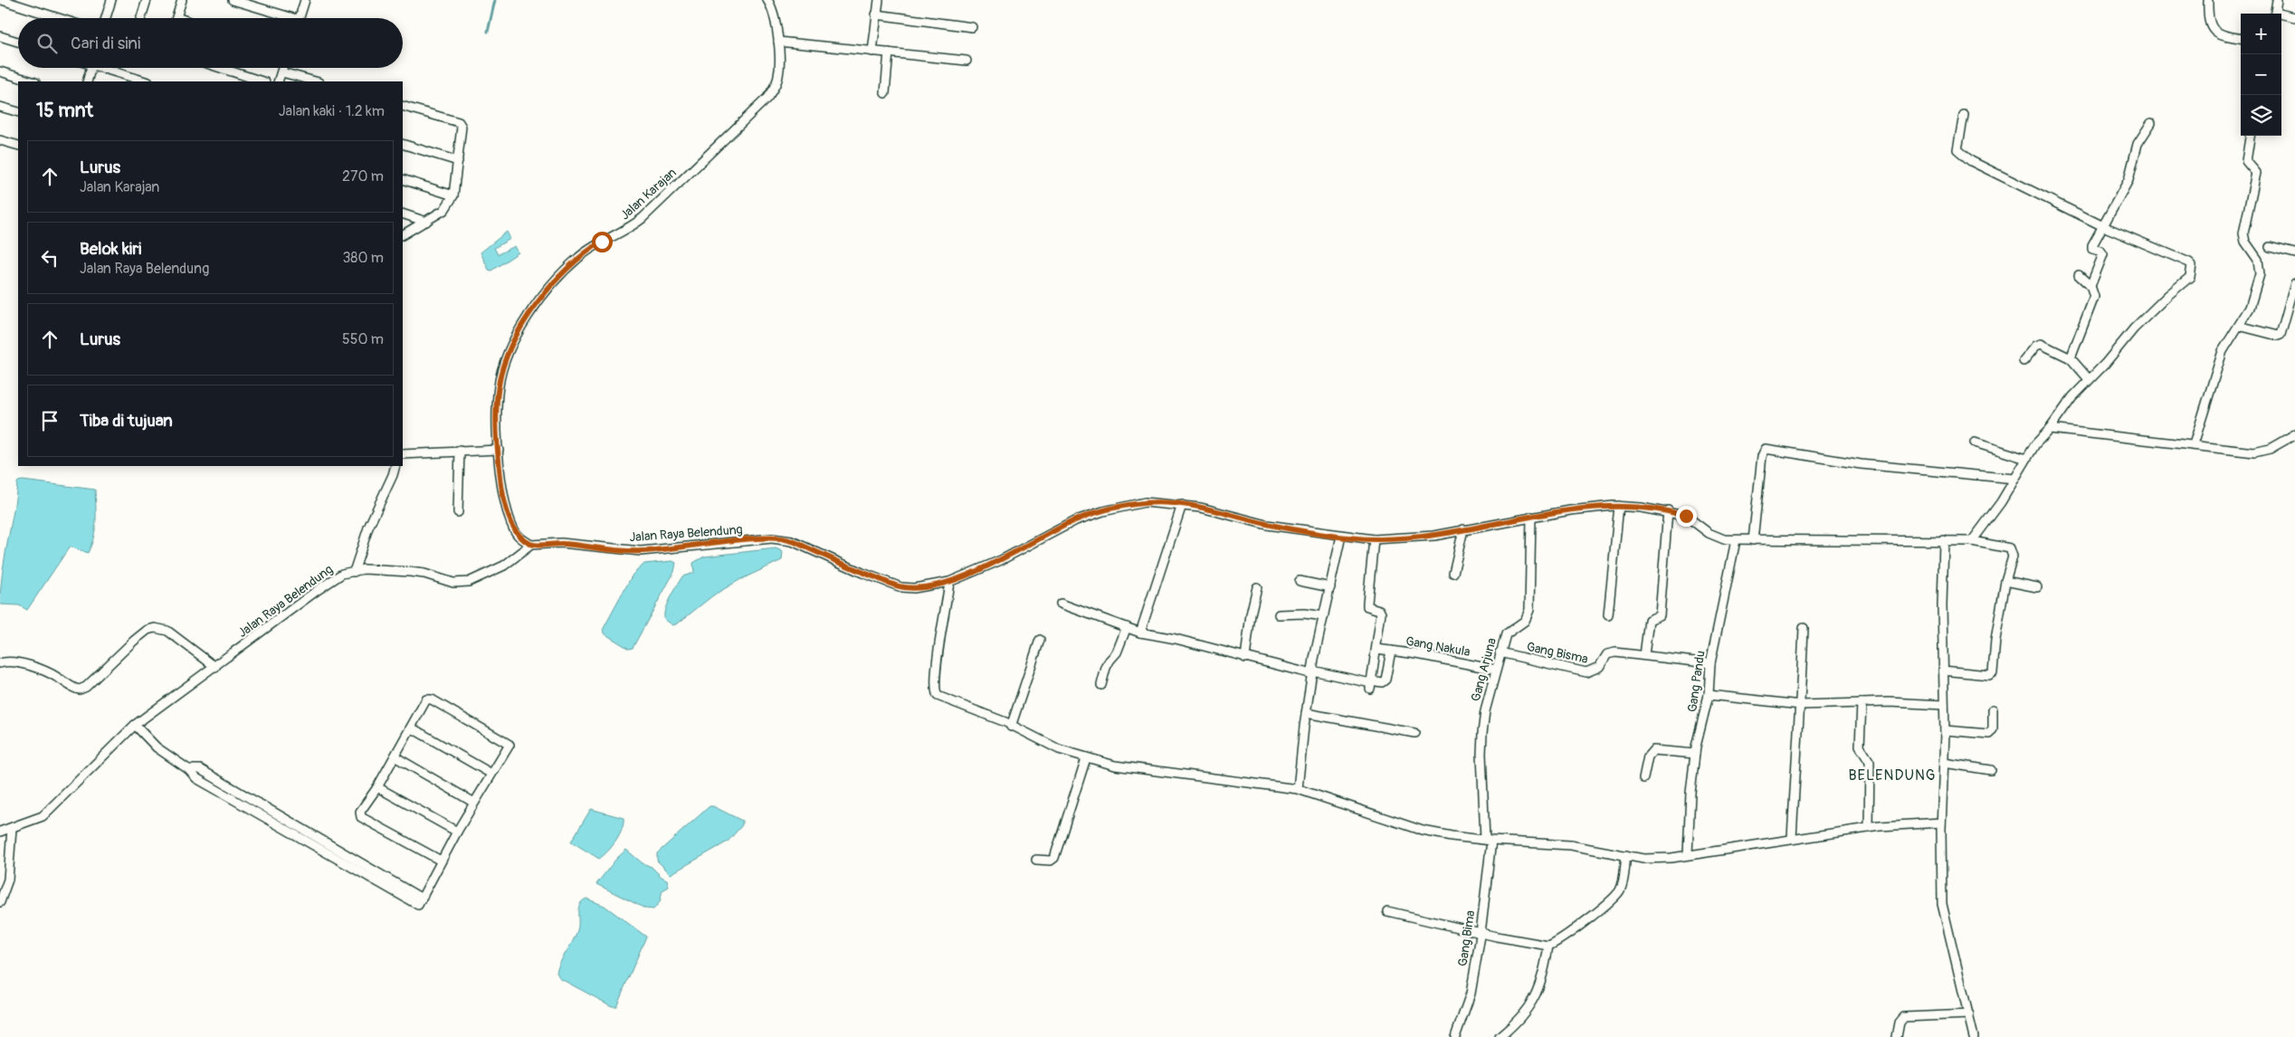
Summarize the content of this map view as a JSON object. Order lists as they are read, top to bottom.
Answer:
{
  "streets": {
    "street": [
      "Jalan Karajan",
      "Jalan Raya Belendung",
      "Gang Nakula",
      "Gang Bisma",
      "Gang Arjuna",
      "Gang Pandu",
      "Gang Bima"
    ]
  },
  "crossings": [
    ["Jalan Karajan", "Jalan Raya Belendung"],
    ["Jalan Raya Belendung", "Gang Arjuna"],
    ["Jalan Raya Belendung", "Gang Pandu"],
    ["Gang Nakula", "Gang Arjuna"],
    ["Gang Bisma", "Gang Arjuna"],
    ["Gang Bisma", "Gang Pandu"],
    ["Gang Arjuna", "Gang Bima"]
  ],
  "districts": ["BELENDUNG"],
  "page": {
    "map_buttons": ["+", "−"],
    "search": "Cari di sini",
    "heading": ["15 mnt", "Jalan kaki · 1.2 km"],
    "list": [
      ["Lurus", "Jalan Karajan", "270 m"],
      ["Belok kiri", "Jalan Raya Belendung", "380 m"],
      ["Lurus", "550 m"],
      "Tiba di tujuan"
    ]
  }
}
